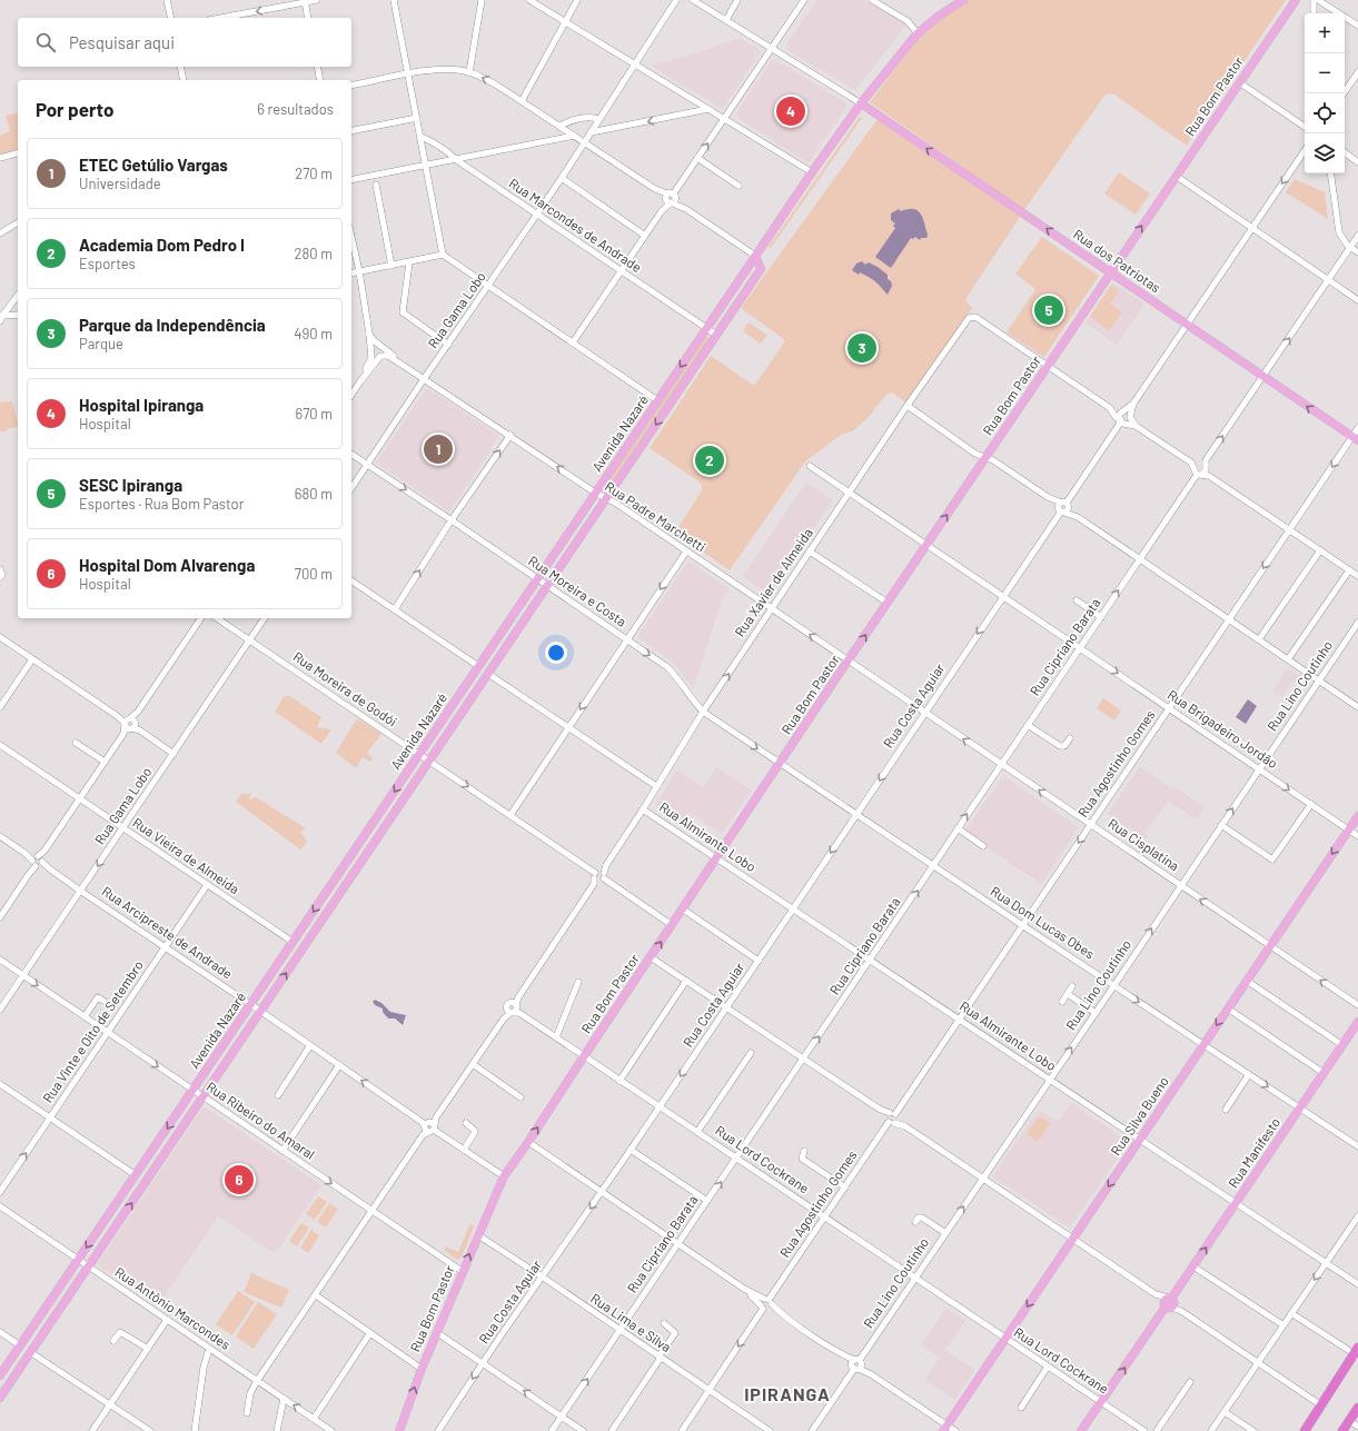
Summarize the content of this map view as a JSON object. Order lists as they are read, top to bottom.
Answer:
{
  "streets": {
    "main road": [
      "Rua Bom Pastor",
      "Rua dos Patriotas",
      "Avenida Nazaré",
      "Rua Silva Bueno",
      "Rua Manifesto"
    ],
    "street": [
      "Rua Marcondes de Andrade",
      "Rua Gama Lobo",
      "Rua Padre Marchetti",
      "Rua Xavier de Almeida",
      "Rua Moreira e Costa",
      "Rua Cipriano Barata",
      "Rua Lino Coutinho",
      "Rua Moreira de Godói",
      "Rua Costa Aguiar",
      "Rua Brigadeiro Jordão",
      "Rua Agostinho Gomes",
      "Rua Almirante Lobo",
      "Rua Cisplatina",
      "Rua Vieira de Almeida",
      "Rua Dom Lucas Obes",
      "Rua Arcipreste de Andrade",
      "Rua Vinte e Oito de Setembro",
      "Rua Ribeiro do Amaral",
      "Rua Lord Cockrane",
      "Rua Antônio Marcondes",
      "Rua Lima e Silva"
    ]
  },
  "crossings": [
    ["Rua Bom Pastor", "Rua dos Patriotas"],
    ["Rua Bom Pastor", "Rua Padre Marchetti"],
    ["Rua Bom Pastor", "Rua Xavier de Almeida"],
    ["Rua Bom Pastor", "Rua Moreira e Costa"],
    ["Rua Bom Pastor", "Rua Moreira de Godói"],
    ["Rua Bom Pastor", "Rua Brigadeiro Jordão"],
    ["Rua Bom Pastor", "Rua Almirante Lobo"],
    ["Rua Bom Pastor", "Rua Cisplatina"],
    ["Rua Bom Pastor", "Rua Dom Lucas Obes"],
    ["Rua Bom Pastor", "Rua Arcipreste de Andrade"],
    ["Rua Bom Pastor", "Rua Ribeiro do Amaral"],
    ["Rua Bom Pastor", "Rua Lord Cockrane"],
    ["Rua Bom Pastor", "Rua Lima e Silva"],
    ["Rua Marcondes de Andrade", "Rua Gama Lobo"],
    ["Rua Marcondes de Andrade", "Avenida Nazaré"],
    ["Rua dos Patriotas", "Avenida Nazaré"],
    ["Rua dos Patriotas", "Rua Cipriano Barata"],
    ["Rua dos Patriotas", "Rua Costa Aguiar"],
    ["Rua dos Patriotas", "Rua Agostinho Gomes"],
    ["Rua Gama Lobo", "Rua Padre Marchetti"],
    ["Rua Gama Lobo", "Rua Moreira e Costa"],
    ["Rua Gama Lobo", "Rua Moreira de Godói"],
    ["Rua Gama Lobo", "Rua Vieira de Almeida"],
    ["Rua Gama Lobo", "Rua Arcipreste de Andrade"],
    ["Rua Gama Lobo", "Rua Ribeiro do Amaral"],
    ["Avenida Nazaré", "Rua Padre Marchetti"],
    ["Avenida Nazaré", "Rua Moreira e Costa"],
    ["Avenida Nazaré", "Rua Moreira de Godói"],
    ["Avenida Nazaré", "Rua Vieira de Almeida"],
    ["Avenida Nazaré", "Rua Arcipreste de Andrade"],
    ["Avenida Nazaré", "Rua Ribeiro do Amaral"],
    ["Avenida Nazaré", "Rua Antônio Marcondes"],
    ["Rua Padre Marchetti", "Rua Xavier de Almeida"],
    ["Rua Padre Marchetti", "Rua Cisplatina"],
    ["Rua Xavier de Almeida", "Rua Moreira e Costa"],
    ["Rua Xavier de Almeida", "Rua Moreira de Godói"],
    ["Rua Xavier de Almeida", "Rua Brigadeiro Jordão"],
    ["Rua Xavier de Almeida", "Rua Almirante Lobo"],
    ["Rua Xavier de Almeida", "Rua Arcipreste de Andrade"],
    ["Rua Xavier de Almeida", "Rua Ribeiro do Amaral"],
    ["Rua Xavier de Almeida", "Rua Lord Cockrane"],
    ["Rua Xavier de Almeida", "Rua Antônio Marcondes"],
    ["Rua Moreira e Costa", "Rua Dom Lucas Obes"],
    ["Rua Cipriano Barata", "Rua Brigadeiro Jordão"],
    ["Rua Cipriano Barata", "Rua Almirante Lobo"],
    ["Rua Cipriano Barata", "Rua Cisplatina"],
    ["Rua Cipriano Barata", "Rua Dom Lucas Obes"],
    ["Rua Cipriano Barata", "Rua Lord Cockrane"],
    ["Rua Cipriano Barata", "Rua Lima e Silva"],
    ["Rua Lino Coutinho", "Rua Brigadeiro Jordão"],
    ["Rua Lino Coutinho", "Rua Almirante Lobo"],
    ["Rua Lino Coutinho", "Rua Cisplatina"],
    ["Rua Lino Coutinho", "Rua Dom Lucas Obes"],
    ["Rua Lino Coutinho", "Rua Lord Cockrane"],
    ["Rua Costa Aguiar", "Rua Brigadeiro Jordão"],
    ["Rua Costa Aguiar", "Rua Almirante Lobo"],
    ["Rua Costa Aguiar", "Rua Cisplatina"],
    ["Rua Costa Aguiar", "Rua Dom Lucas Obes"],
    ["Rua Costa Aguiar", "Rua Lord Cockrane"],
    ["Rua Costa Aguiar", "Rua Lima e Silva"],
    ["Rua Brigadeiro Jordão", "Rua Agostinho Gomes"],
    ["Rua Brigadeiro Jordão", "Rua Silva Bueno"],
    ["Rua Agostinho Gomes", "Rua Almirante Lobo"],
    ["Rua Agostinho Gomes", "Rua Cisplatina"],
    ["Rua Agostinho Gomes", "Rua Dom Lucas Obes"],
    ["Rua Agostinho Gomes", "Rua Lord Cockrane"],
    ["Rua Agostinho Gomes", "Rua Lima e Silva"],
    ["Rua Almirante Lobo", "Rua Silva Bueno"],
    ["Rua Almirante Lobo", "Rua Manifesto"],
    ["Rua Cisplatina", "Rua Silva Bueno"],
    ["Rua Vieira de Almeida", "Rua Vinte e Oito de Setembro"],
    ["Rua Dom Lucas Obes", "Rua Silva Bueno"],
    ["Rua Dom Lucas Obes", "Rua Manifesto"],
    ["Rua Arcipreste de Andrade", "Rua Vinte e Oito de Setembro"],
    ["Rua Vinte e Oito de Setembro", "Rua Ribeiro do Amaral"],
    ["Rua Silva Bueno", "Rua Lord Cockrane"],
    ["Rua Manifesto", "Rua Lord Cockrane"]
  ],
  "one_way": [
    "Rua dos Patriotas",
    "Rua Moreira e Costa",
    "Rua Cipriano Barata",
    "Rua Costa Aguiar",
    "Rua Agostinho Gomes",
    "Rua Cisplatina",
    "Rua Silva Bueno",
    "Rua Ribeiro do Amaral",
    "Rua Manifesto"
  ],
  "districts": ["IPIRANGA"],
  "page": {
    "map_buttons": ["+", "−"],
    "search": "Pesquisar aqui",
    "heading": ["Por perto", "6 resultados"],
    "pins": [
      "4",
      "5",
      "3",
      "1",
      "2",
      "6"
    ],
    "list": [
      {
        "mark": "1",
        "name": "ETEC Getúlio Vargas",
        "note": "Universidade",
        "value": "270 m"
      },
      {
        "mark": "2",
        "name": "Academia Dom Pedro I",
        "note": "Esportes",
        "value": "280 m"
      },
      {
        "mark": "3",
        "name": "Parque da Independência",
        "note": "Parque",
        "value": "490 m"
      },
      {
        "mark": "4",
        "name": "Hospital Ipiranga",
        "note": "Hospital",
        "value": "670 m"
      },
      {
        "mark": "5",
        "name": "SESC Ipiranga",
        "note": "Esportes · Rua Bom Pastor",
        "value": "680 m"
      },
      {
        "mark": "6",
        "name": "Hospital Dom Alvarenga",
        "note": "Hospital",
        "value": "700 m"
      }
    ]
  }
}
